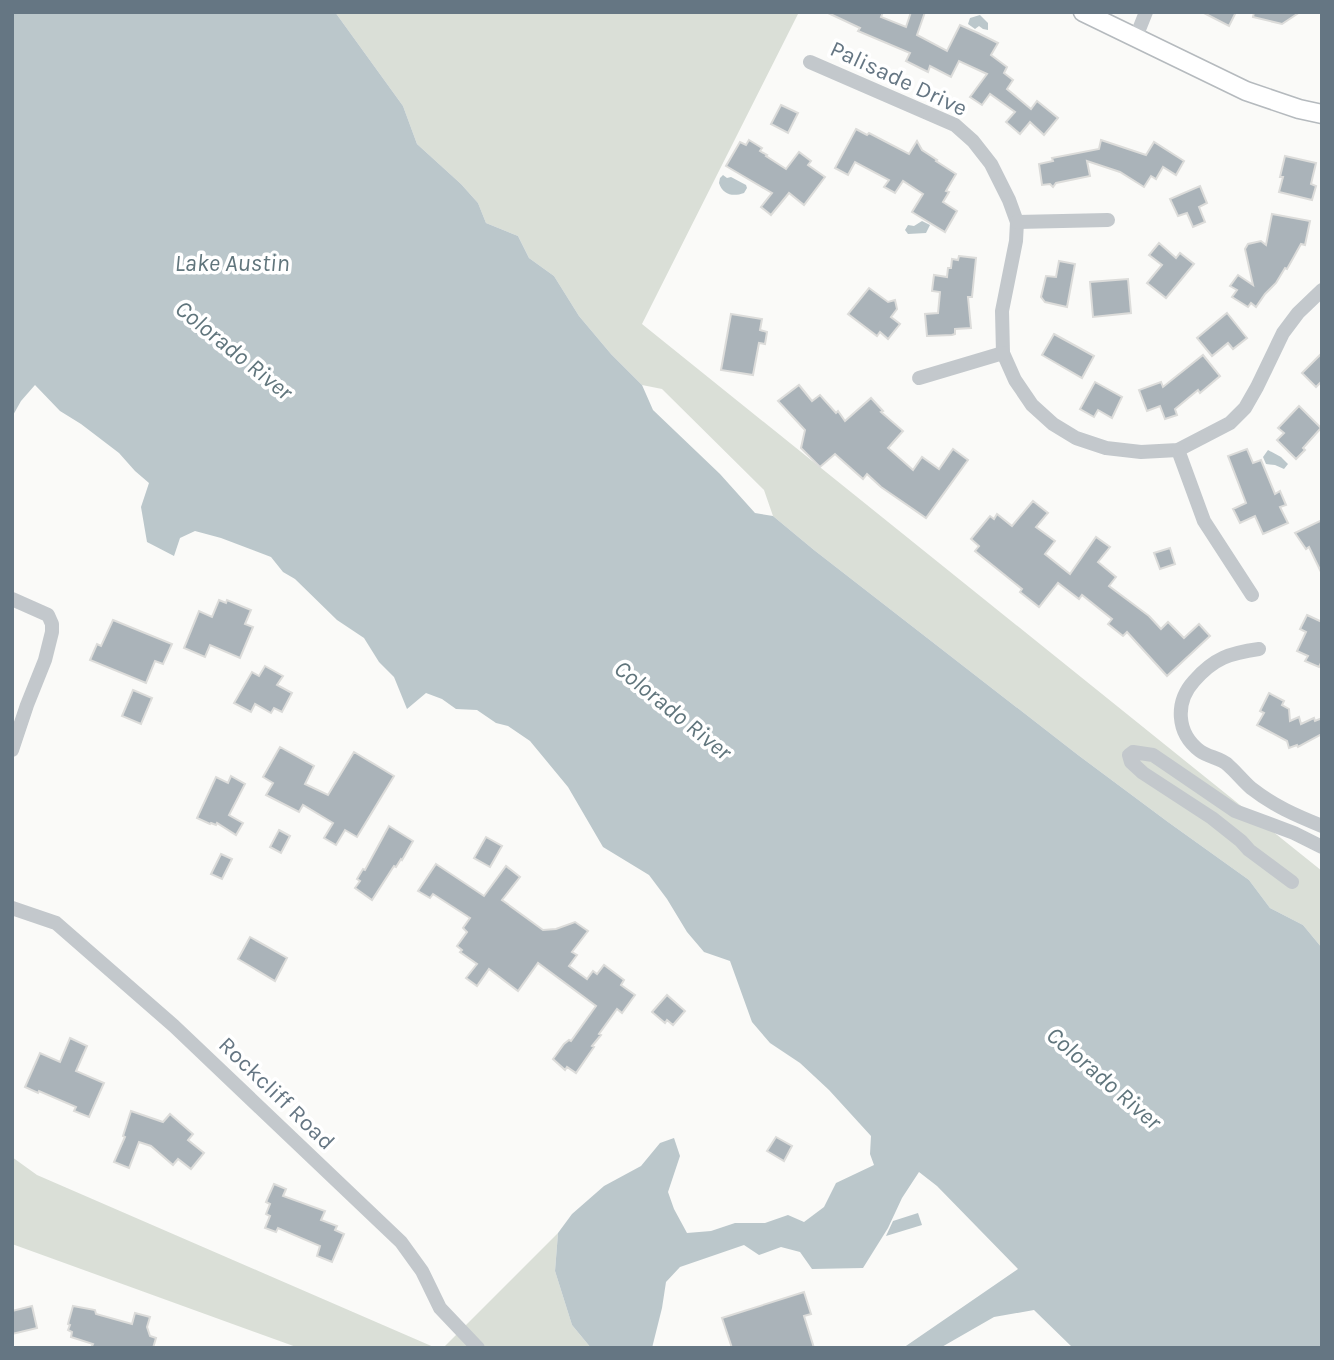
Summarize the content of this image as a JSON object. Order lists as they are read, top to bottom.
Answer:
{
  "streets": {
    "street": ["Palisade Drive", "Rockcliff Road"]
  },
  "water": ["Lake Austin", "Colorado River"]
}
